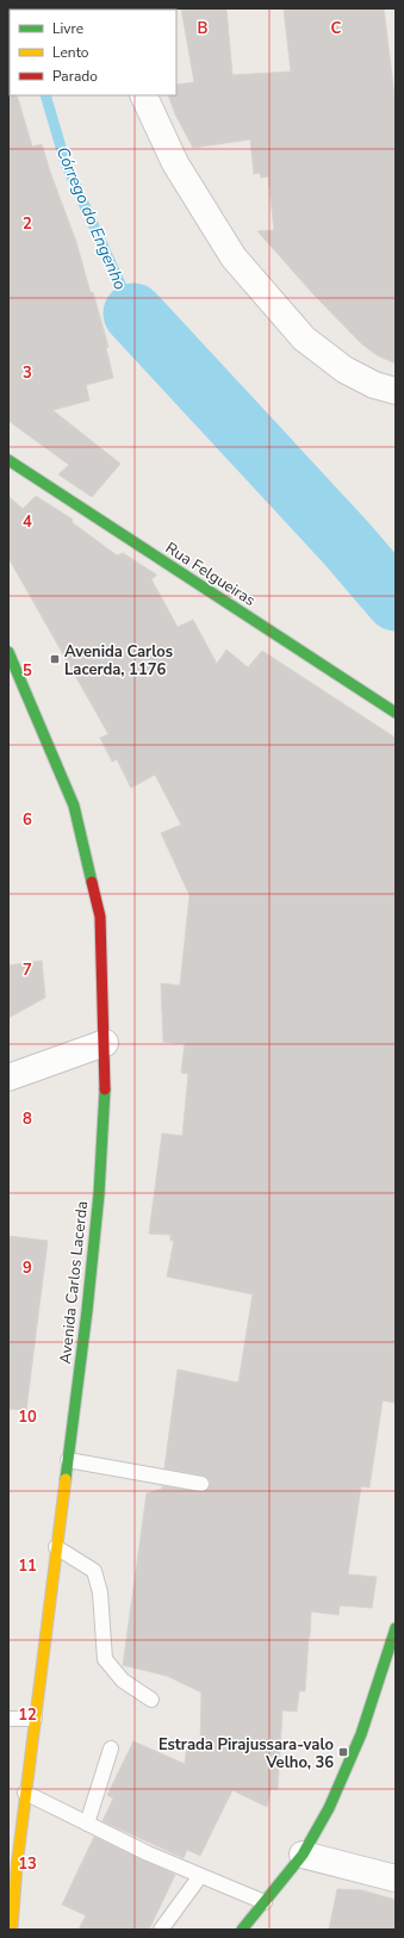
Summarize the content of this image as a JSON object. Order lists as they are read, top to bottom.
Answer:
{
  "streets": {
    "main road": ["Rua Felgueiras", "Avenida Carlos Lacerda"]
  },
  "water": ["Córrego do Engenho"],
  "places": {
    "transit": ["Avenida Carlos Lacerda, 1176", "Estrada Pirajussara-valo Velho, 36"]
  },
  "legend": ["Livre", "Lento", "Parado"],
  "grid": {
    "columns": ["B", "C"],
    "rows": [
      "2",
      "3",
      "4",
      "5",
      "6",
      "7",
      "8",
      "9",
      "10",
      "11",
      "12",
      "13"
    ]
  }
}
